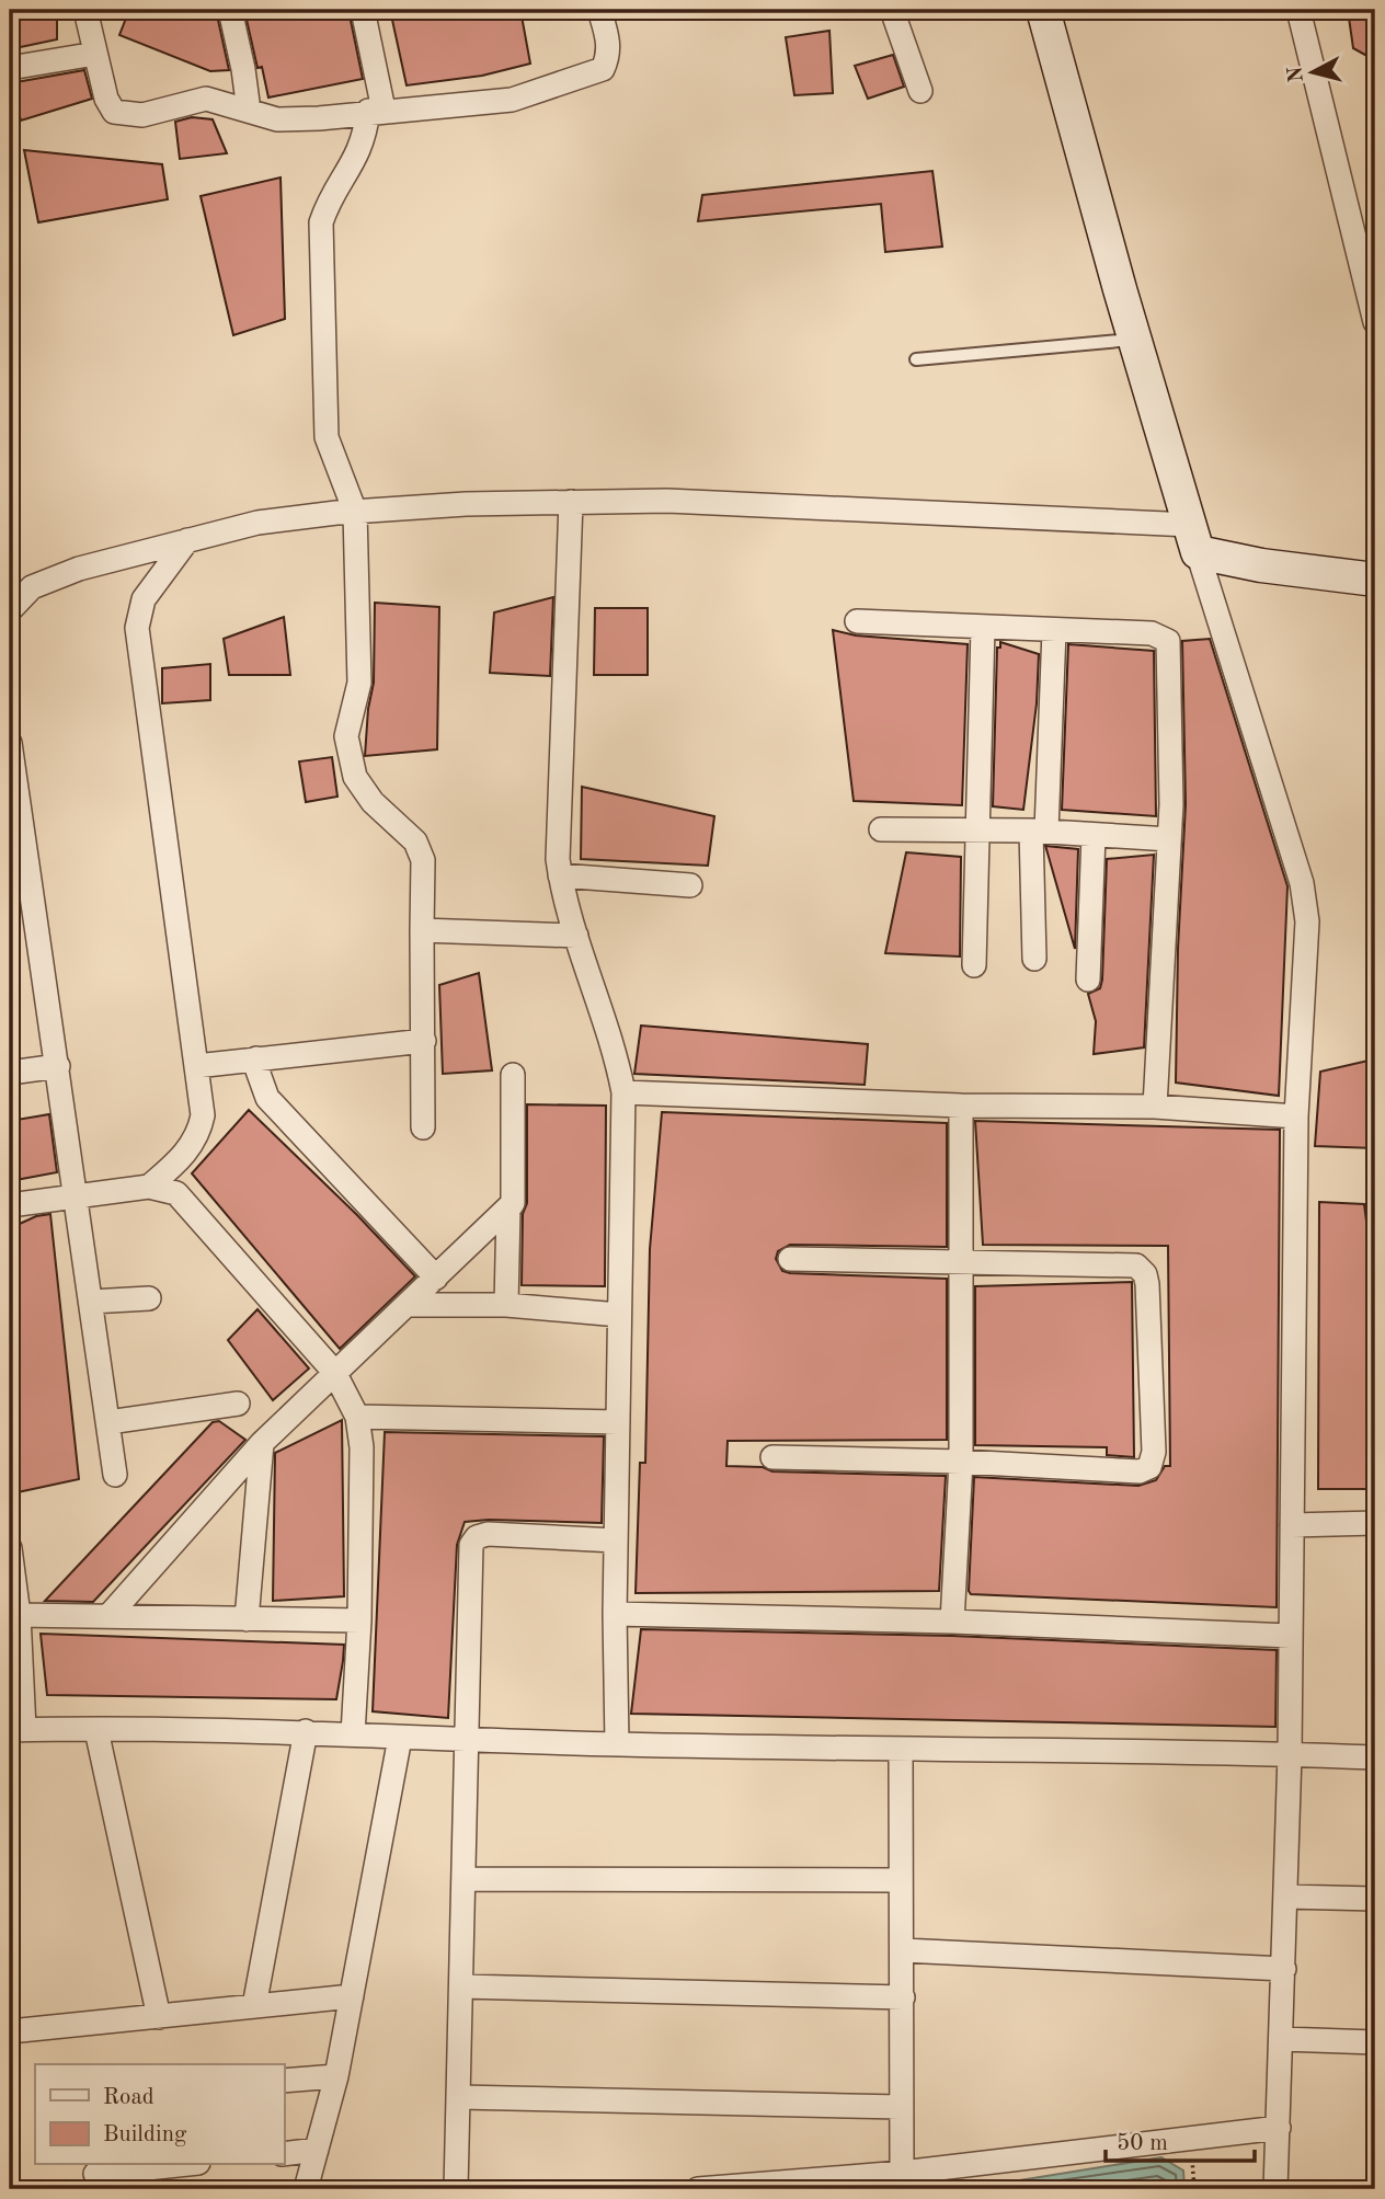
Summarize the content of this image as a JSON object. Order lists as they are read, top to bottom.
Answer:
{
  "legend": ["Road", "Building"],
  "scale_bar": "50 m",
  "north": "left"
}
